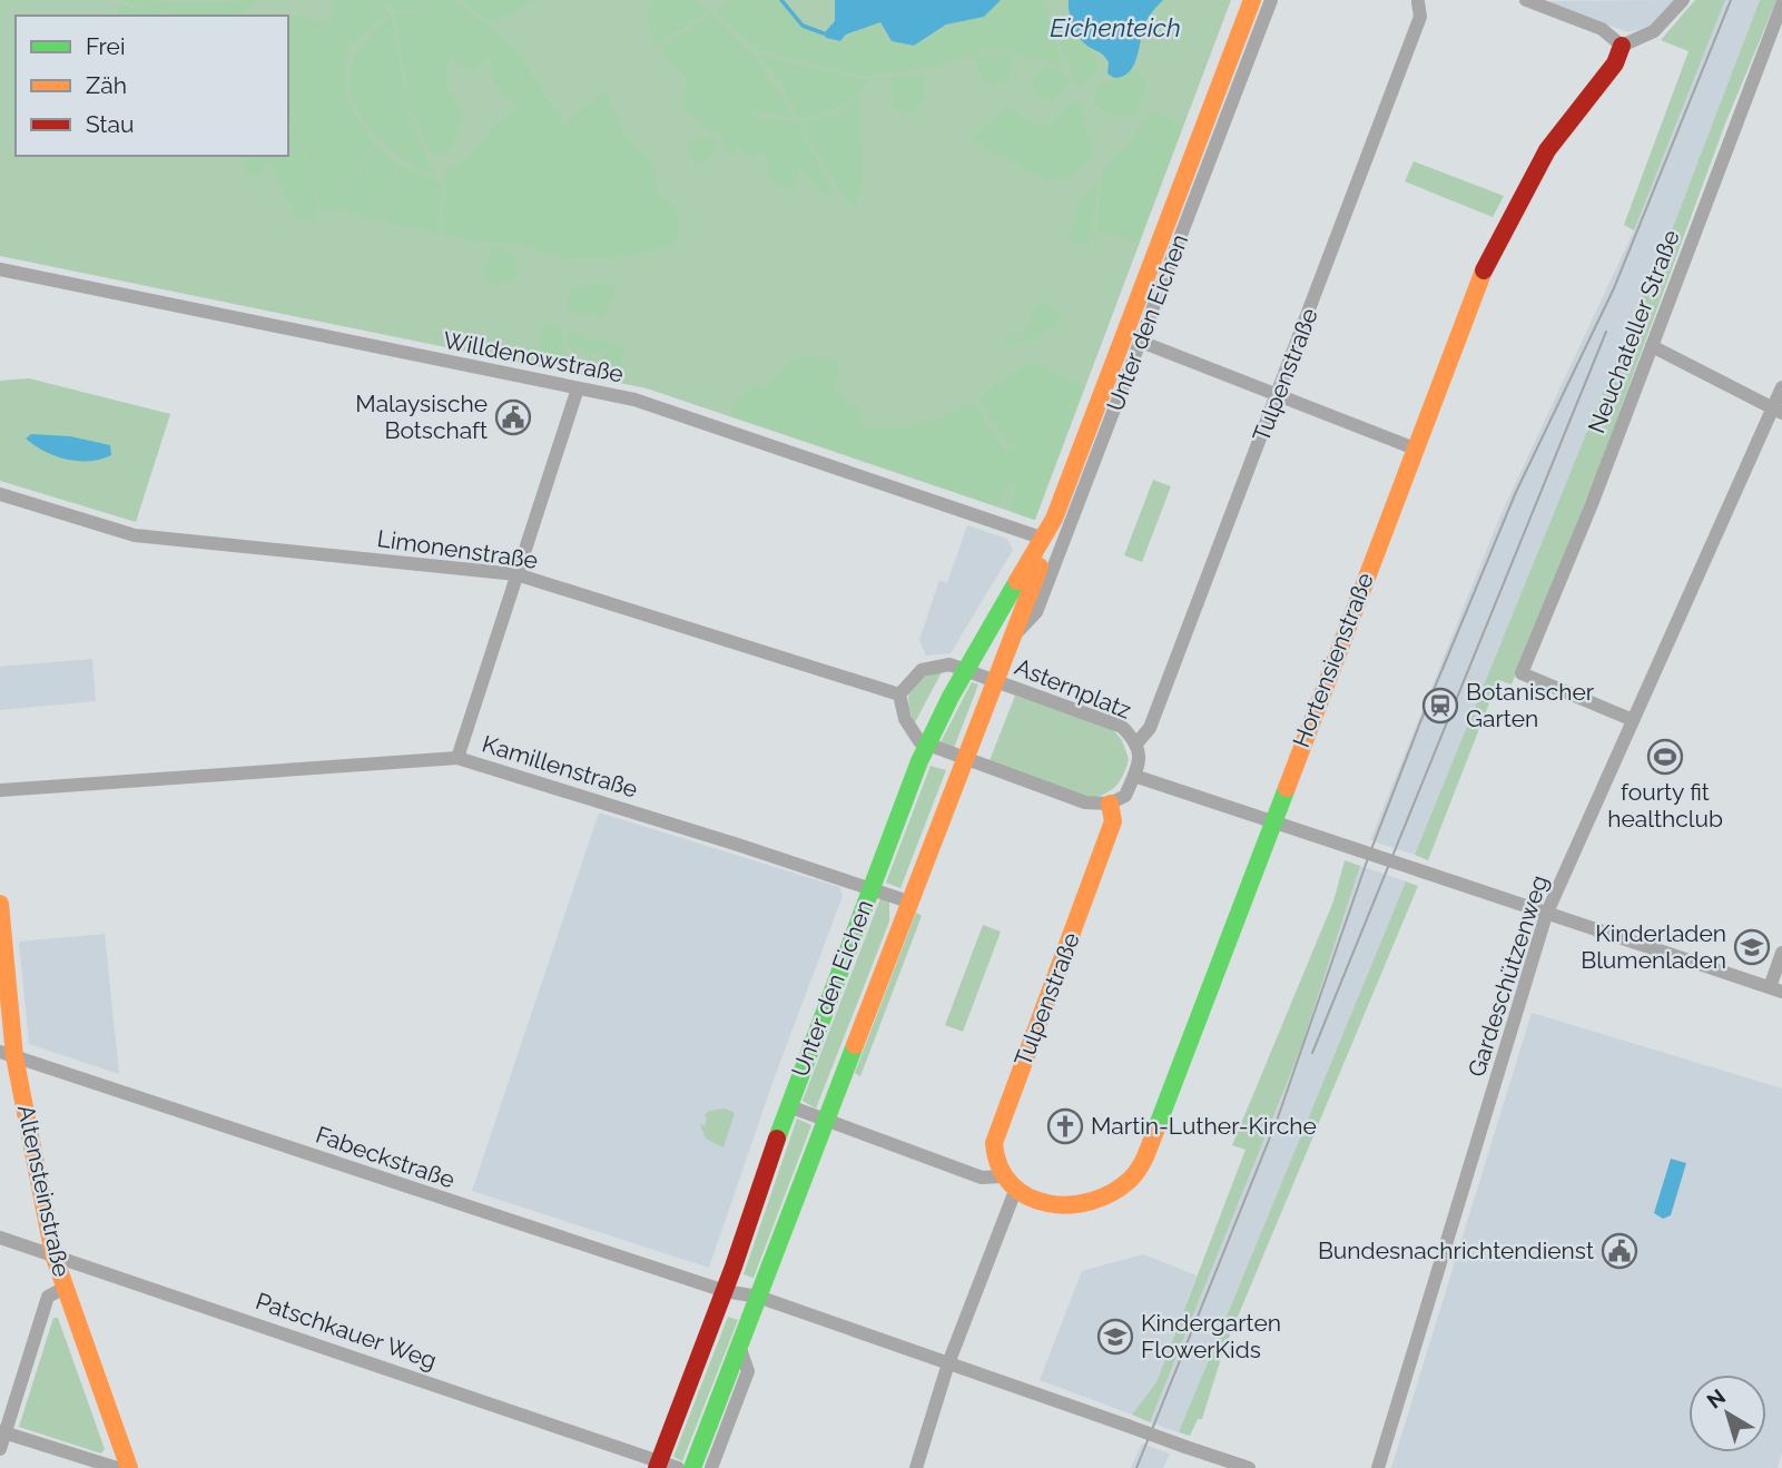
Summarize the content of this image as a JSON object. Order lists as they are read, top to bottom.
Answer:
{
  "streets": {
    "main road": [
      "Unter den Eichen",
      "Tulpenstraße",
      "Hortensienstraße",
      "Altensteinstraße"
    ],
    "street": [
      "Neuchateller Straße",
      "Willdenowstraße",
      "Limonenstraße",
      "Asternplatz",
      "Kamillenstraße",
      "Gardeschützenweg",
      "Fabeckstraße",
      "Patschkauer Weg"
    ]
  },
  "crossings": [
    ["Unter den Eichen", "Willdenowstraße"],
    ["Unter den Eichen", "Asternplatz"],
    ["Unter den Eichen", "Kamillenstraße"],
    ["Unter den Eichen", "Fabeckstraße"],
    ["Unter den Eichen", "Patschkauer Weg"],
    ["Neuchateller Straße", "Gardeschützenweg"],
    ["Tulpenstraße", "Asternplatz"],
    ["Limonenstraße", "Asternplatz"],
    ["Fabeckstraße", "Altensteinstraße"],
    ["Altensteinstraße", "Patschkauer Weg"]
  ],
  "water": ["Eichenteich"],
  "places": {
    "public building": ["Malaysische Botschaft", "Bundesnachrichtendienst"],
    "station": ["Botanischer Garten"],
    "sports": ["fourty fit healthclub"],
    "school or university": ["Kinderladen Blumenladen", "Kindergarten FlowerKids"],
    "church": ["Martin-Luther-Kirche"]
  },
  "legend": ["Frei", "Zäh", "Stau"],
  "north": "top left"
}
